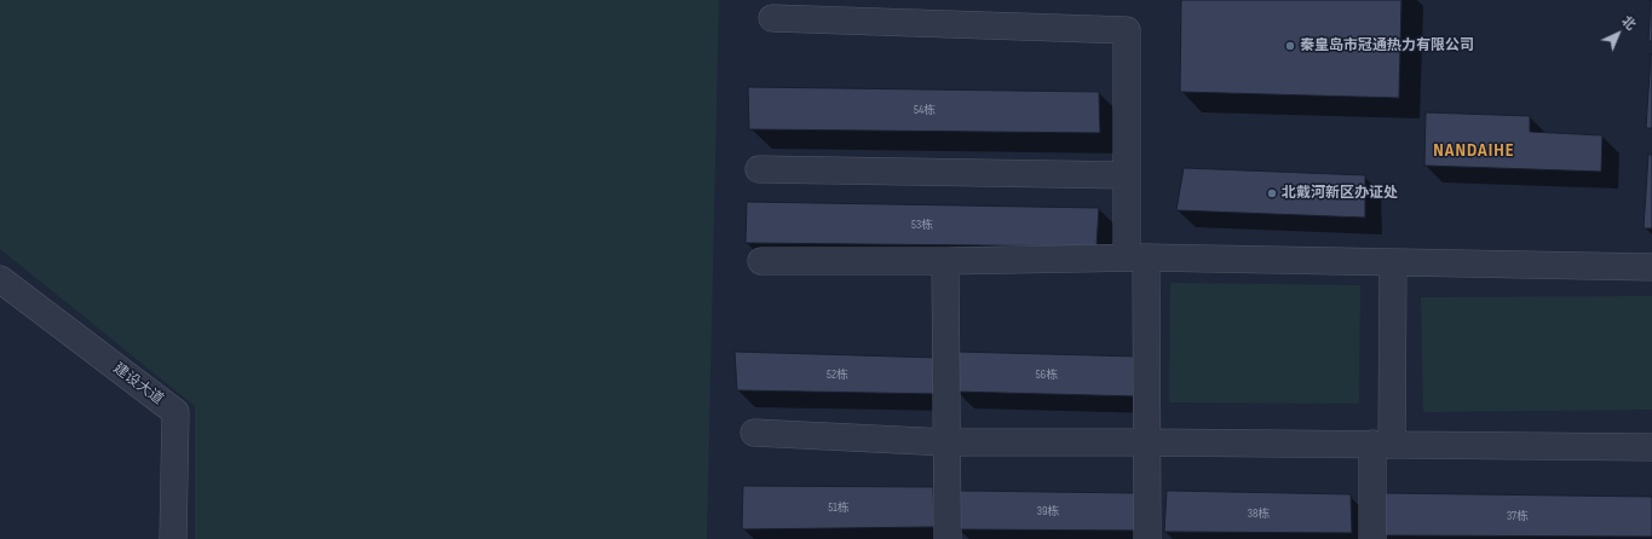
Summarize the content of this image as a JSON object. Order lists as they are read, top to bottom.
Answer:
{
  "streets": {
    "street": ["建设大道"]
  },
  "districts": ["NANDAIHE"],
  "places": ["秦皇岛市冠通热力有限公司", "北戴河新区办证处"],
  "house_numbers": [
    "54栋",
    "53栋",
    "52栋",
    "56栋",
    "51栋",
    "39栋",
    "38栋",
    "37栋"
  ],
  "north": "top right"
}
